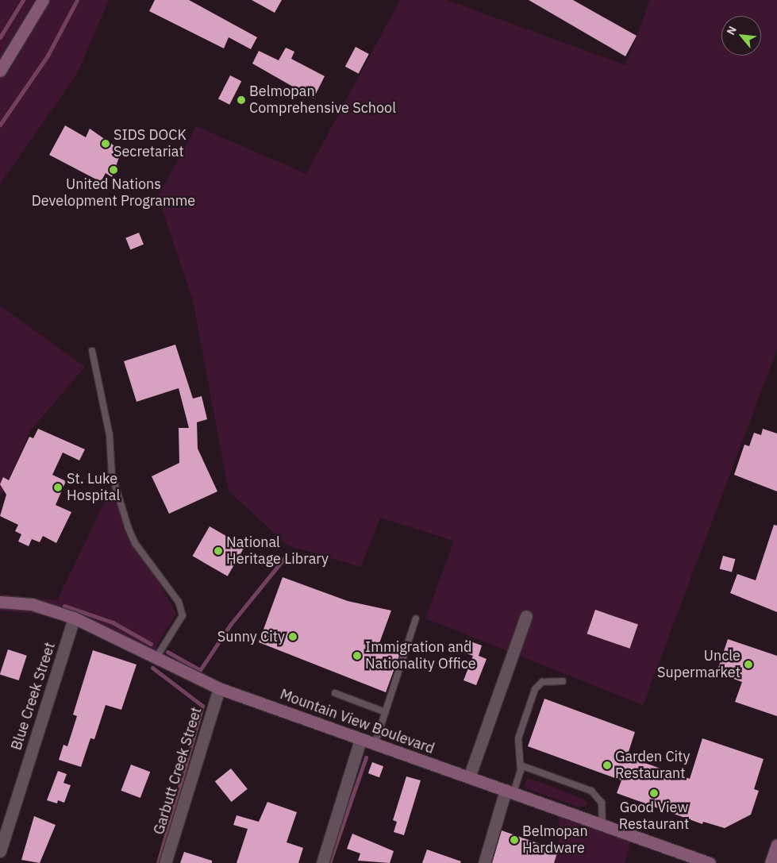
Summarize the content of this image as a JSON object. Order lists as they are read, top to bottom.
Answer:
{
  "streets": {
    "street": ["Blue Creek Street", "Mountain View Boulevard", "Garbutt Creek Street"]
  },
  "crossings": [
    ["Blue Creek Street", "Mountain View Boulevard"],
    ["Mountain View Boulevard", "Garbutt Creek Street"]
  ],
  "places": [
    "Belmopan Comprehensive School",
    "SIDS DOCK Secretariat",
    "United Nations Development Programme",
    "St. Luke Hospital",
    "National Heritage Library",
    "Sunny City",
    "Immigration and Nationality Office",
    "Uncle Supermarket",
    "Garden City Restaurant",
    "Good View Restaurant",
    "Belmopan Hardware"
  ],
  "north": "top left"
}
